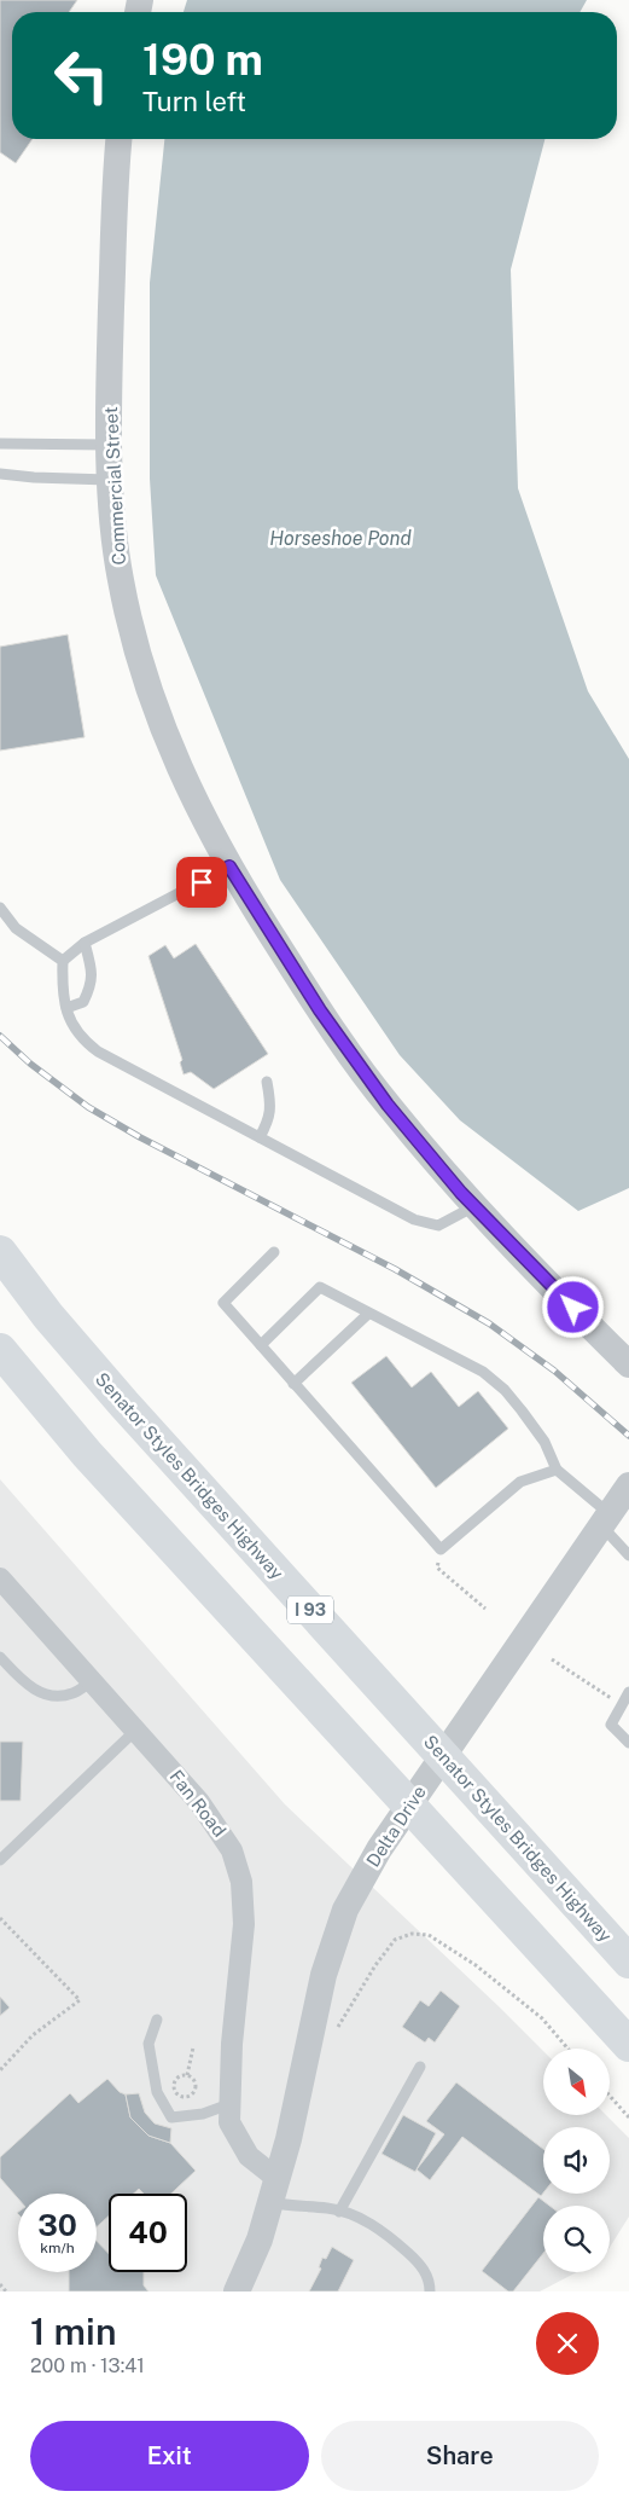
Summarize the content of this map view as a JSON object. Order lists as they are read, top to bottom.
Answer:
{
  "streets": {
    "highway": ["Senator Styles Bridges Highway", "I 93"],
    "street": ["Commercial Street", "Fan Road", "Delta Drive"]
  },
  "crossings": [
    ["Fan Road", "Delta Drive"]
  ],
  "water": ["Horseshoe Pond"],
  "north": "bottom right",
  "page": {
    "turn": ["190 m", "Turn left"],
    "speed": "30 km/h",
    "limit": "40",
    "heading": ["1 min", "200 m · 13:41"],
    "buttons": ["Exit", "Share"]
  }
}
